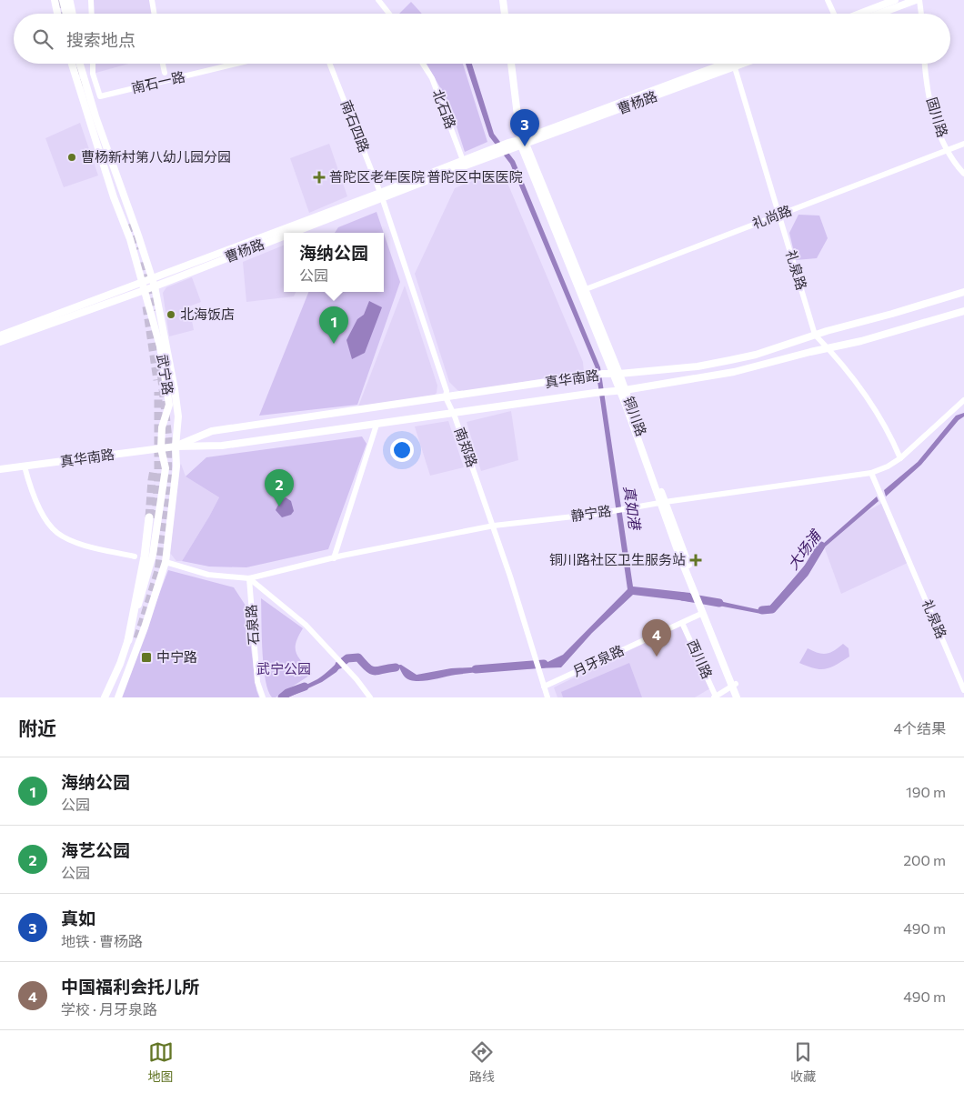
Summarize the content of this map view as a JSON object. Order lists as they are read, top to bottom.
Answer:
{
  "streets": {
    "main road": [
      "曹杨路",
      "武宁路",
      "真华南路",
      "铜川路"
    ],
    "street": [
      "南石一路",
      "北石路",
      "固川路",
      "南石四路",
      "礼尚路",
      "礼泉路",
      "南郑路",
      "静宁路",
      "石泉路",
      "西川路",
      "月牙泉路"
    ]
  },
  "crossings": [
    ["曹杨路", "北石路"],
    ["曹杨路", "南石四路"],
    ["曹杨路", "礼泉路"],
    ["曹杨路", "武宁路"],
    ["曹杨路", "铜川路"],
    ["曹杨路", "南郑路"],
    ["固川路", "礼尚路"],
    ["南石四路", "南郑路"],
    ["礼尚路", "礼泉路"],
    ["礼尚路", "铜川路"],
    ["礼泉路", "真华南路"],
    ["礼泉路", "静宁路"],
    ["武宁路", "真华南路"],
    ["真华南路", "铜川路"],
    ["真华南路", "南郑路"],
    ["铜川路", "静宁路"],
    ["铜川路", "月牙泉路"],
    ["南郑路", "静宁路"],
    ["南郑路", "月牙泉路"],
    ["静宁路", "石泉路"],
    ["西川路", "月牙泉路"]
  ],
  "water": ["真如港", "大场浦"],
  "parks": ["武宁公园"],
  "places": {
    "other": ["曹杨新村第八幼儿园分园", "北海饭店"],
    "health": ["普陀区老年医院 普陀区中医医院", "铜川路社区卫生服务站"],
    "transit": ["中宁路"]
  },
  "page": {
    "search": "搜索地点",
    "pins": [
      "3",
      "1",
      "2",
      "4"
    ],
    "popup": ["海纳公园", "公园"],
    "heading": ["附近", "4个结果"],
    "list": [
      {
        "mark": "1",
        "name": "海纳公园",
        "note": "公园",
        "value": "190 m"
      },
      {
        "mark": "2",
        "name": "海艺公园",
        "note": "公园",
        "value": "200 m"
      },
      {
        "mark": "3",
        "name": "真如",
        "note": "地铁 · 曹杨路",
        "value": "490 m"
      },
      {
        "mark": "4",
        "name": "中国福利会托儿所",
        "note": "学校 · 月牙泉路",
        "value": "490 m"
      }
    ],
    "nav": ["地图", "路线", "收藏"]
  }
}
